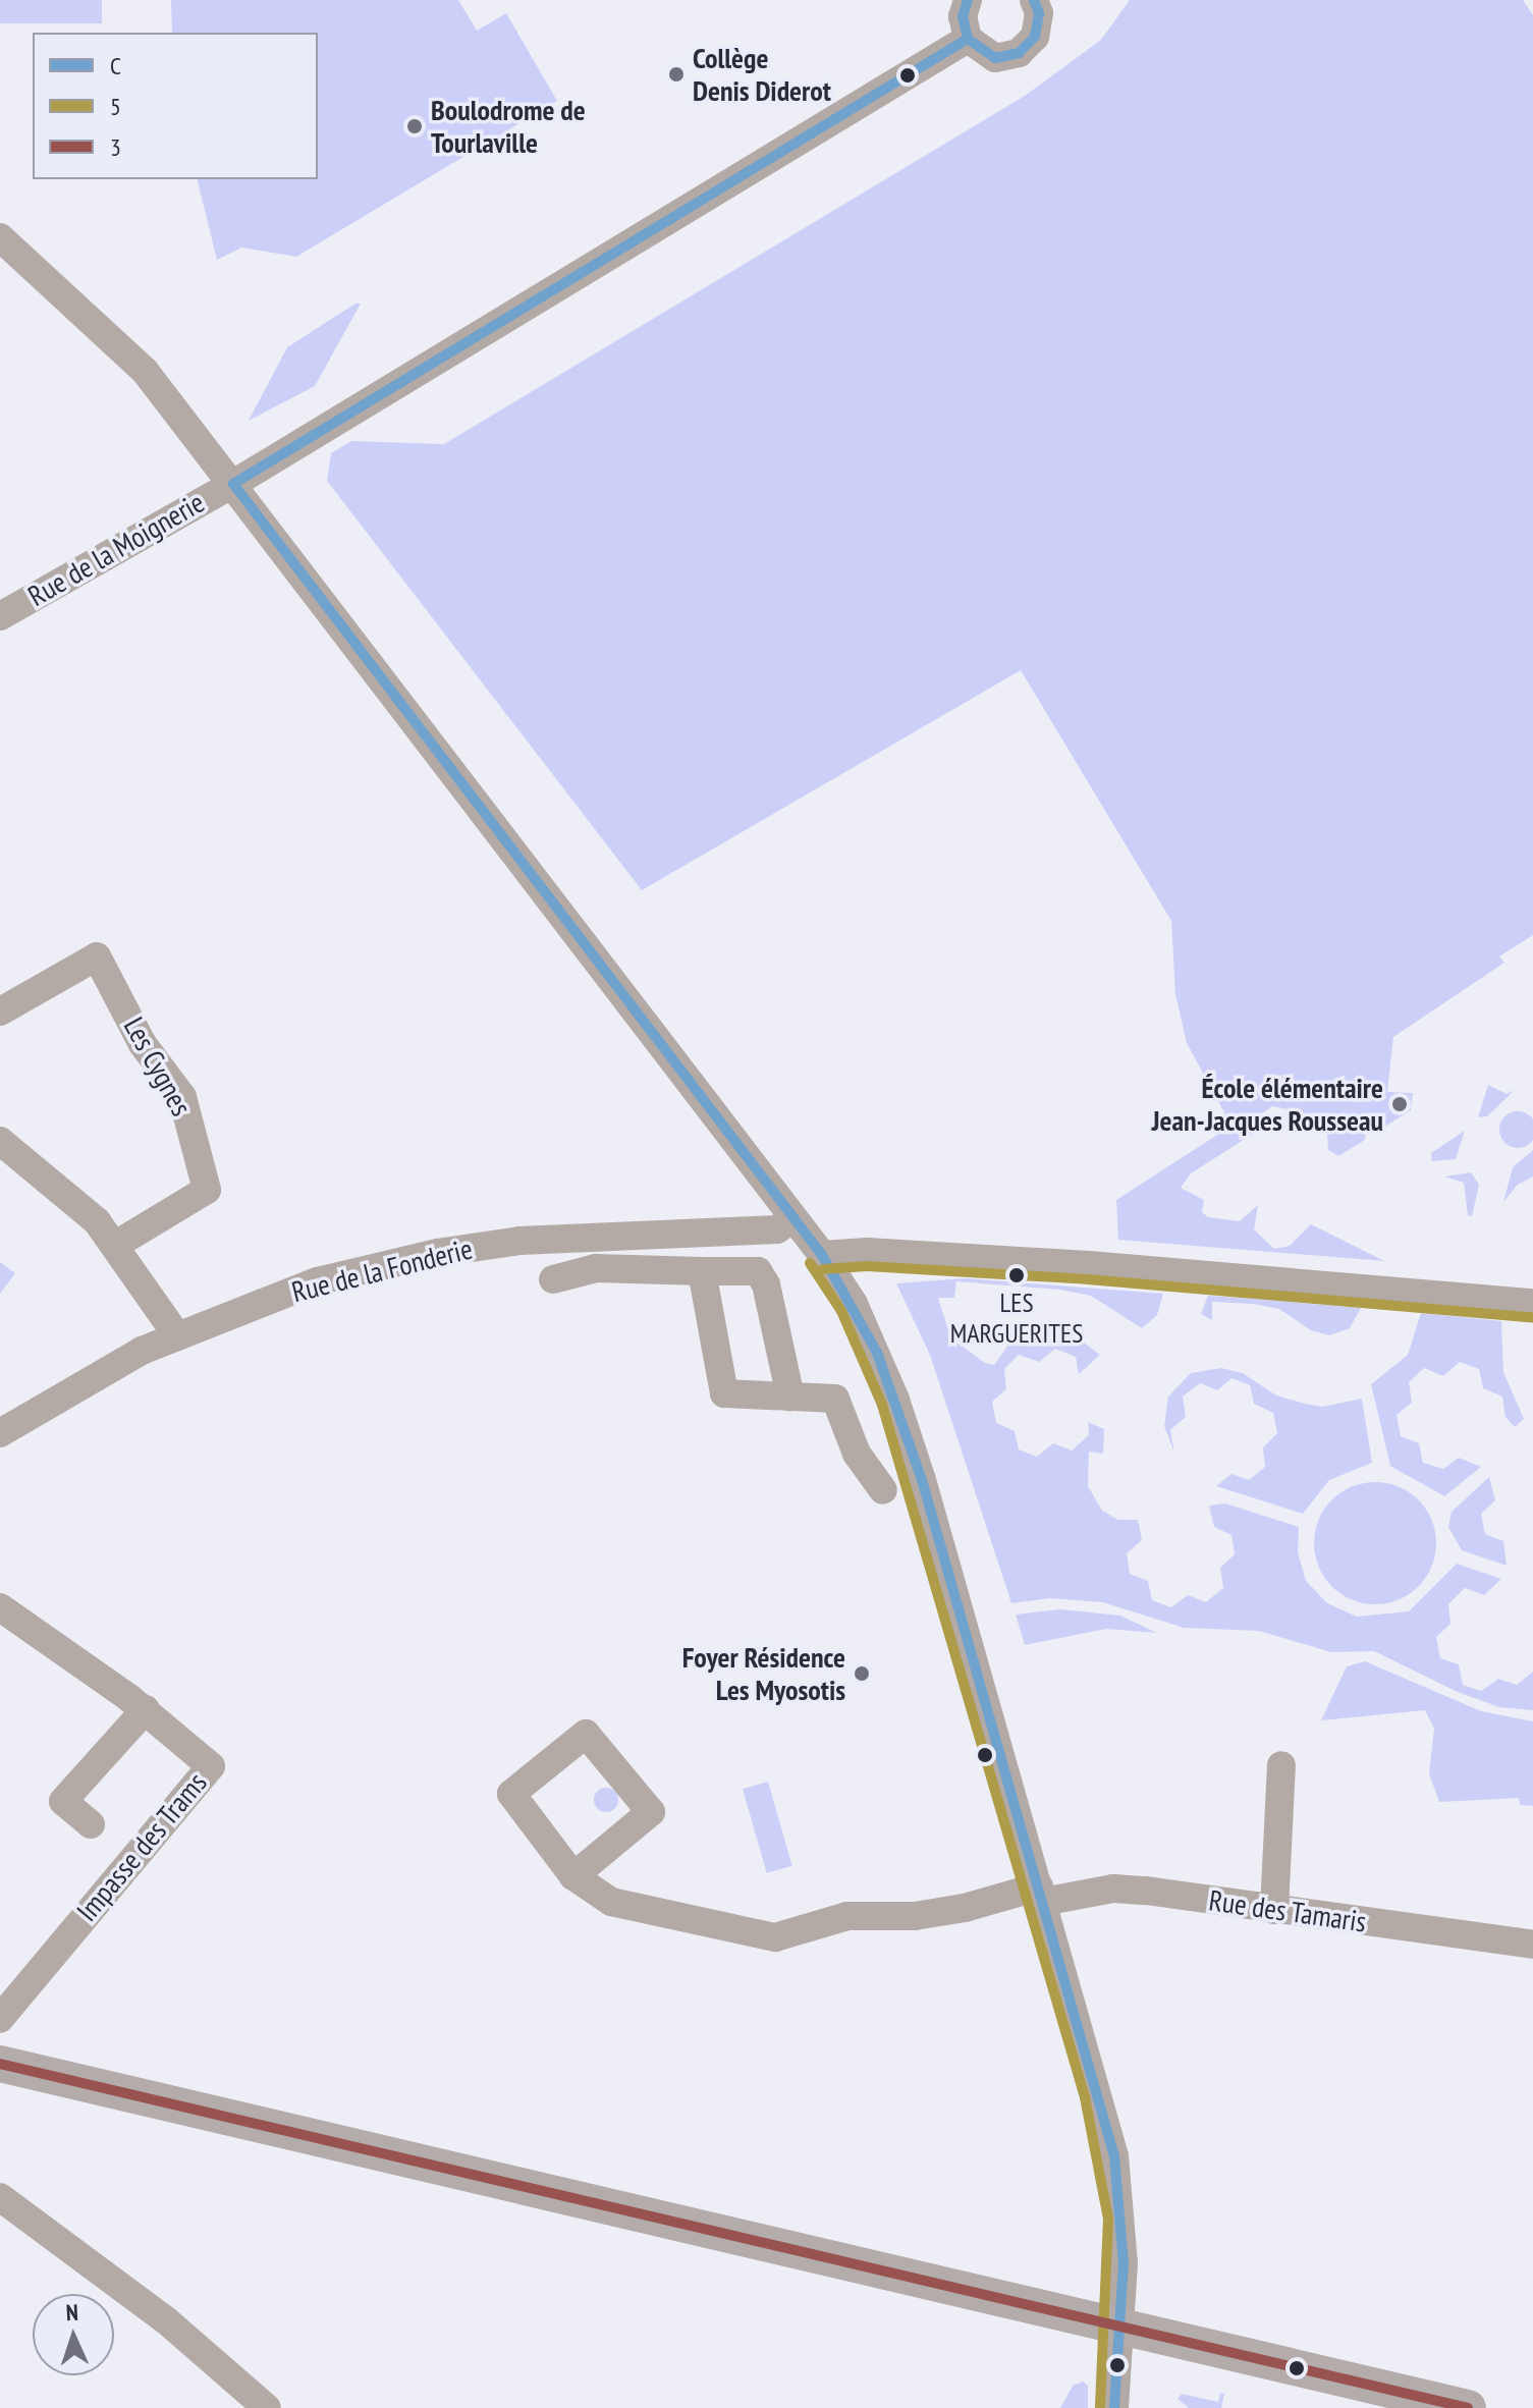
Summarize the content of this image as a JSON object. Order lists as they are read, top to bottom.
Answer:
{
  "streets": {
    "street": [
      "Rue de la Moignerie",
      "Les Cygnes",
      "Rue de la Fonderie",
      "Impasse des Trams",
      "Rue des Tamaris"
    ]
  },
  "places": [
    "Collège Denis Diderot",
    "Boulodrome de Tourlaville",
    "École élémentaire Jean-Jacques Rousseau",
    "LES MARGUERITES",
    "Foyer Résidence Les Myosotis"
  ],
  "lines": ["transit line C", "transit line 5", "transit line 3"],
  "legend": ["C", "5", "3"],
  "north": "top"
}
